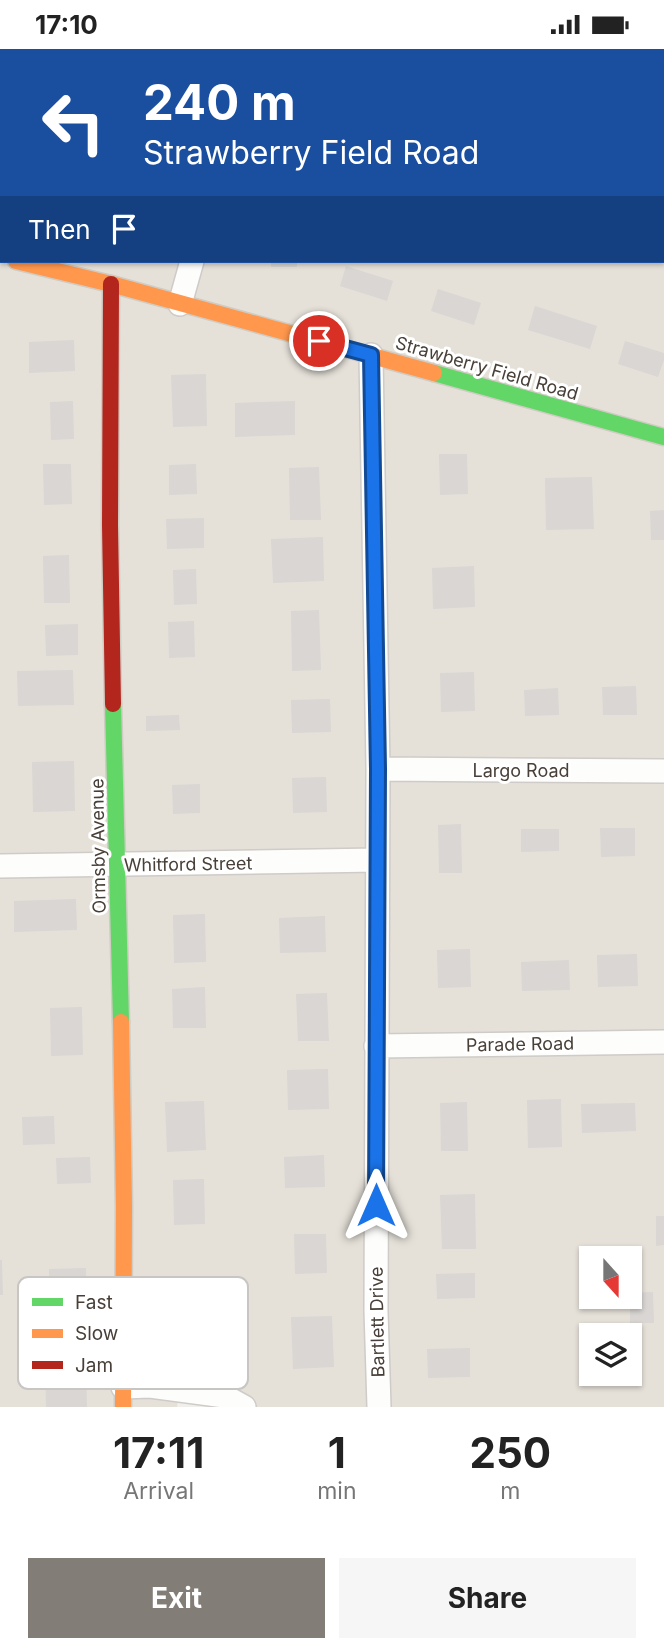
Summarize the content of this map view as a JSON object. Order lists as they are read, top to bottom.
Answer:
{
  "streets": {
    "street": [
      "Strawberry Field Road",
      "Largo Road",
      "Ormsby Avenue",
      "Whitford Street",
      "Parade Road",
      "Bartlett Drive"
    ]
  },
  "crossings": [
    ["Strawberry Field Road", "Ormsby Avenue"],
    ["Strawberry Field Road", "Bartlett Drive"],
    ["Largo Road", "Bartlett Drive"],
    ["Ormsby Avenue", "Whitford Street"],
    ["Whitford Street", "Bartlett Drive"],
    ["Parade Road", "Bartlett Drive"]
  ],
  "legend": ["Fast", "Slow", "Jam"],
  "north": "bottom",
  "page": {
    "status": "17:10",
    "turn": ["240 m", "Strawberry Field Road"],
    "then": "Then",
    "eta": [
      "17:11",
      "Arrival",
      "1",
      "min",
      "250",
      "m"
    ],
    "buttons": ["Exit", "Share"]
  }
}
